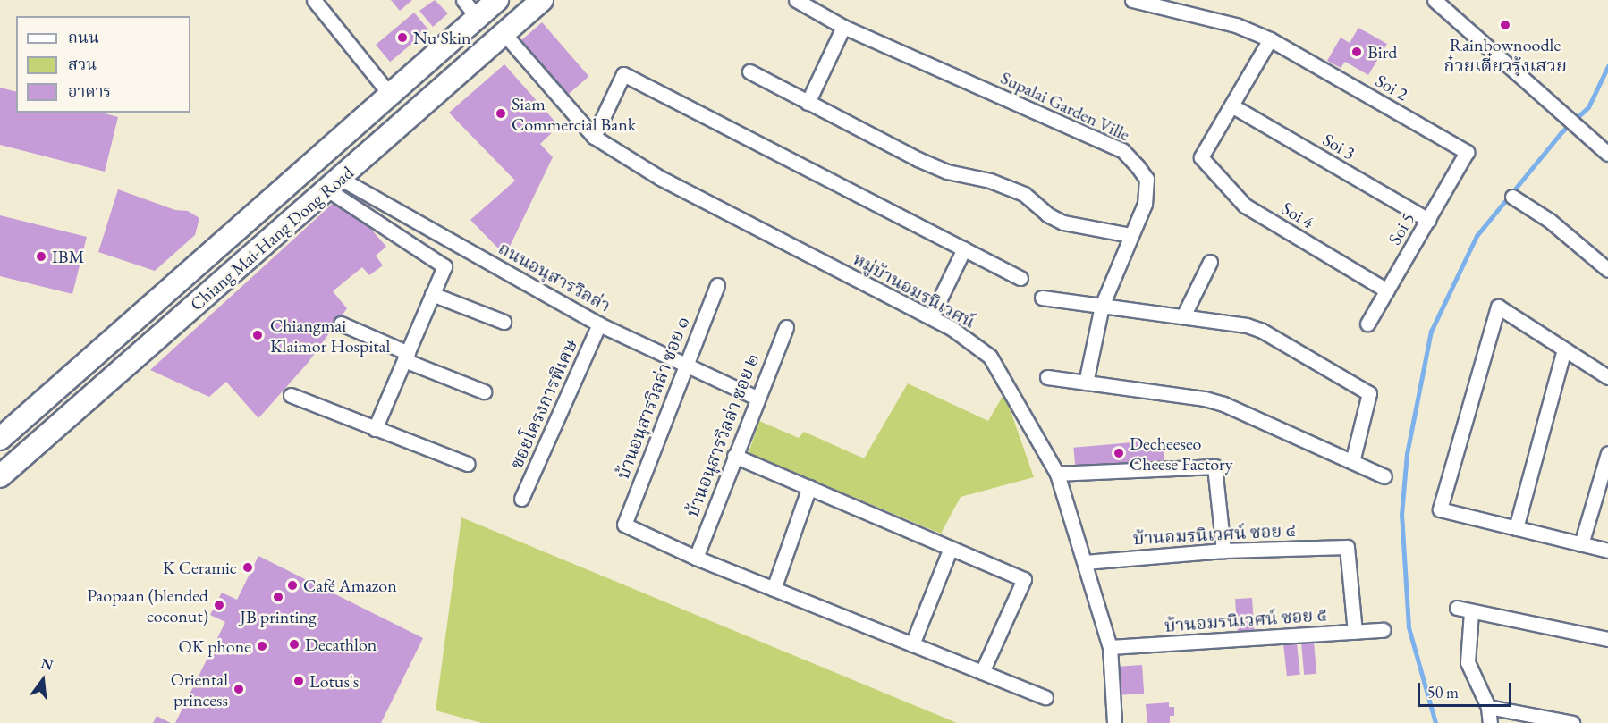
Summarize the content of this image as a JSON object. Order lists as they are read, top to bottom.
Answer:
{
  "streets": {
    "main road": ["Chiang Mai-Hang Dong Road"],
    "street": [
      "Soi 2",
      "Supalai Garden Ville",
      "Soi 3",
      "Soi 4",
      "Soi 5",
      "ถนนอนุสารวิลล่า",
      "หมู่บ้านอมรนิเวศน์",
      "บ้านอนุสารวิลล่า ซอย ๑",
      "ซอยโครงการพิเศษ",
      "บ้านอนุสารวิลล่า ซอย ๒",
      "บ้านอมรนิเวศน์ ซอย ๔",
      "บ้านอมรนิเวศน์ ซอย ๕"
    ]
  },
  "crossings": [
    ["Soi 2", "Soi 5"],
    ["Soi 3", "Soi 4"],
    ["Soi 3", "Soi 5"],
    ["Soi 4", "Soi 5"],
    ["Chiang Mai-Hang Dong Road", "ถนนอนุสารวิลล่า"],
    ["Chiang Mai-Hang Dong Road", "หมู่บ้านอมรนิเวศน์"],
    ["ถนนอนุสารวิลล่า", "บ้านอนุสารวิลล่า ซอย ๑"],
    ["ถนนอนุสารวิลล่า", "ซอยโครงการพิเศษ"],
    ["ถนนอนุสารวิลล่า", "บ้านอนุสารวิลล่า ซอย ๒"],
    ["หมู่บ้านอมรนิเวศน์", "บ้านอมรนิเวศน์ ซอย ๔"],
    ["หมู่บ้านอมรนิเวศน์", "บ้านอมรนิเวศน์ ซอย ๕"],
    ["บ้านอนุสารวิลล่า ซอย ๑", "บ้านอนุสารวิลล่า ซอย ๒"],
    ["บ้านอมรนิเวศน์ ซอย ๔", "บ้านอมรนิเวศน์ ซอย ๕"]
  ],
  "places": [
    "Rainbownoodle ก๋วยเตี๋ยวรุ้งเสวย",
    "Nu Skin",
    "Bird",
    "Siam Commercial Bank",
    "IBM",
    "Chiangmai Klaimor Hospital",
    "Decheeseo Cheese Factory",
    "K Ceramic",
    "Café Amazon",
    "JB printing",
    "Paopaan (blended coconut)",
    "Decathlon",
    "OK phone",
    "Lotus's",
    "Oriental princess"
  ],
  "legend": ["ถนน", "สวน", "อาคาร"],
  "scale_bar": "50 m",
  "north": "top"
}
